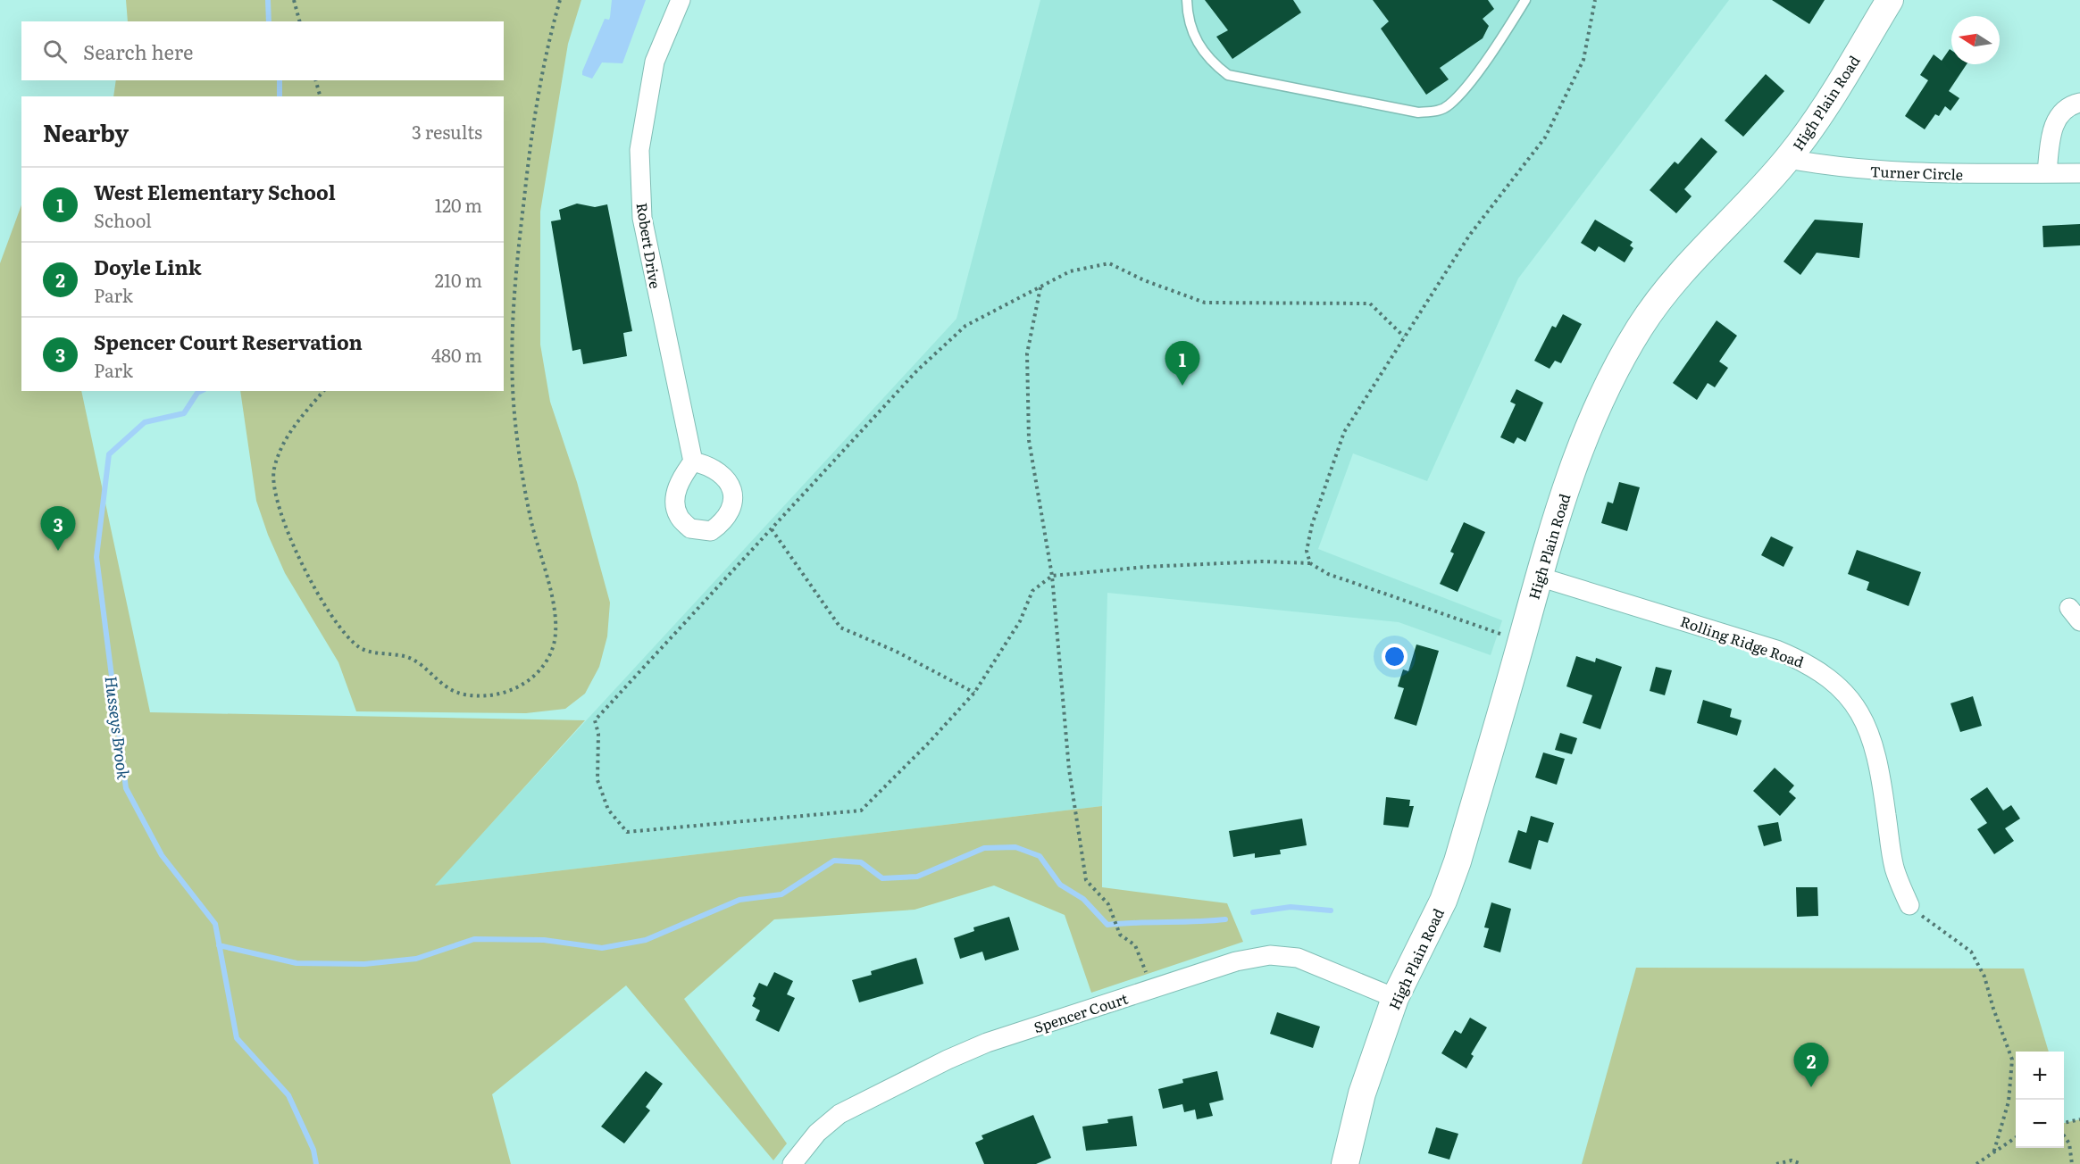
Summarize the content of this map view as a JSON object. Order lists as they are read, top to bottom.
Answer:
{
  "streets": {
    "street": [
      "High Plain Road",
      "Turner Circle",
      "Robert Drive",
      "Rolling Ridge Road",
      "Spencer Court"
    ]
  },
  "crossings": [
    ["High Plain Road", "Turner Circle"],
    ["High Plain Road", "Rolling Ridge Road"],
    ["High Plain Road", "Spencer Court"]
  ],
  "water": ["Husseys Brook"],
  "north": "left",
  "page": {
    "search": "Search here",
    "heading": ["Nearby", "3 results"],
    "list": [
      {
        "mark": "1",
        "name": "West Elementary School",
        "note": "School",
        "value": "120 m"
      },
      {
        "mark": "2",
        "name": "Doyle Link",
        "note": "Park",
        "value": "210 m"
      },
      {
        "mark": "3",
        "name": "Spencer Court Reservation",
        "note": "Park",
        "value": "480 m"
      }
    ],
    "pins": ["1", "3", "2"],
    "map_buttons": ["+", "−"]
  }
}
